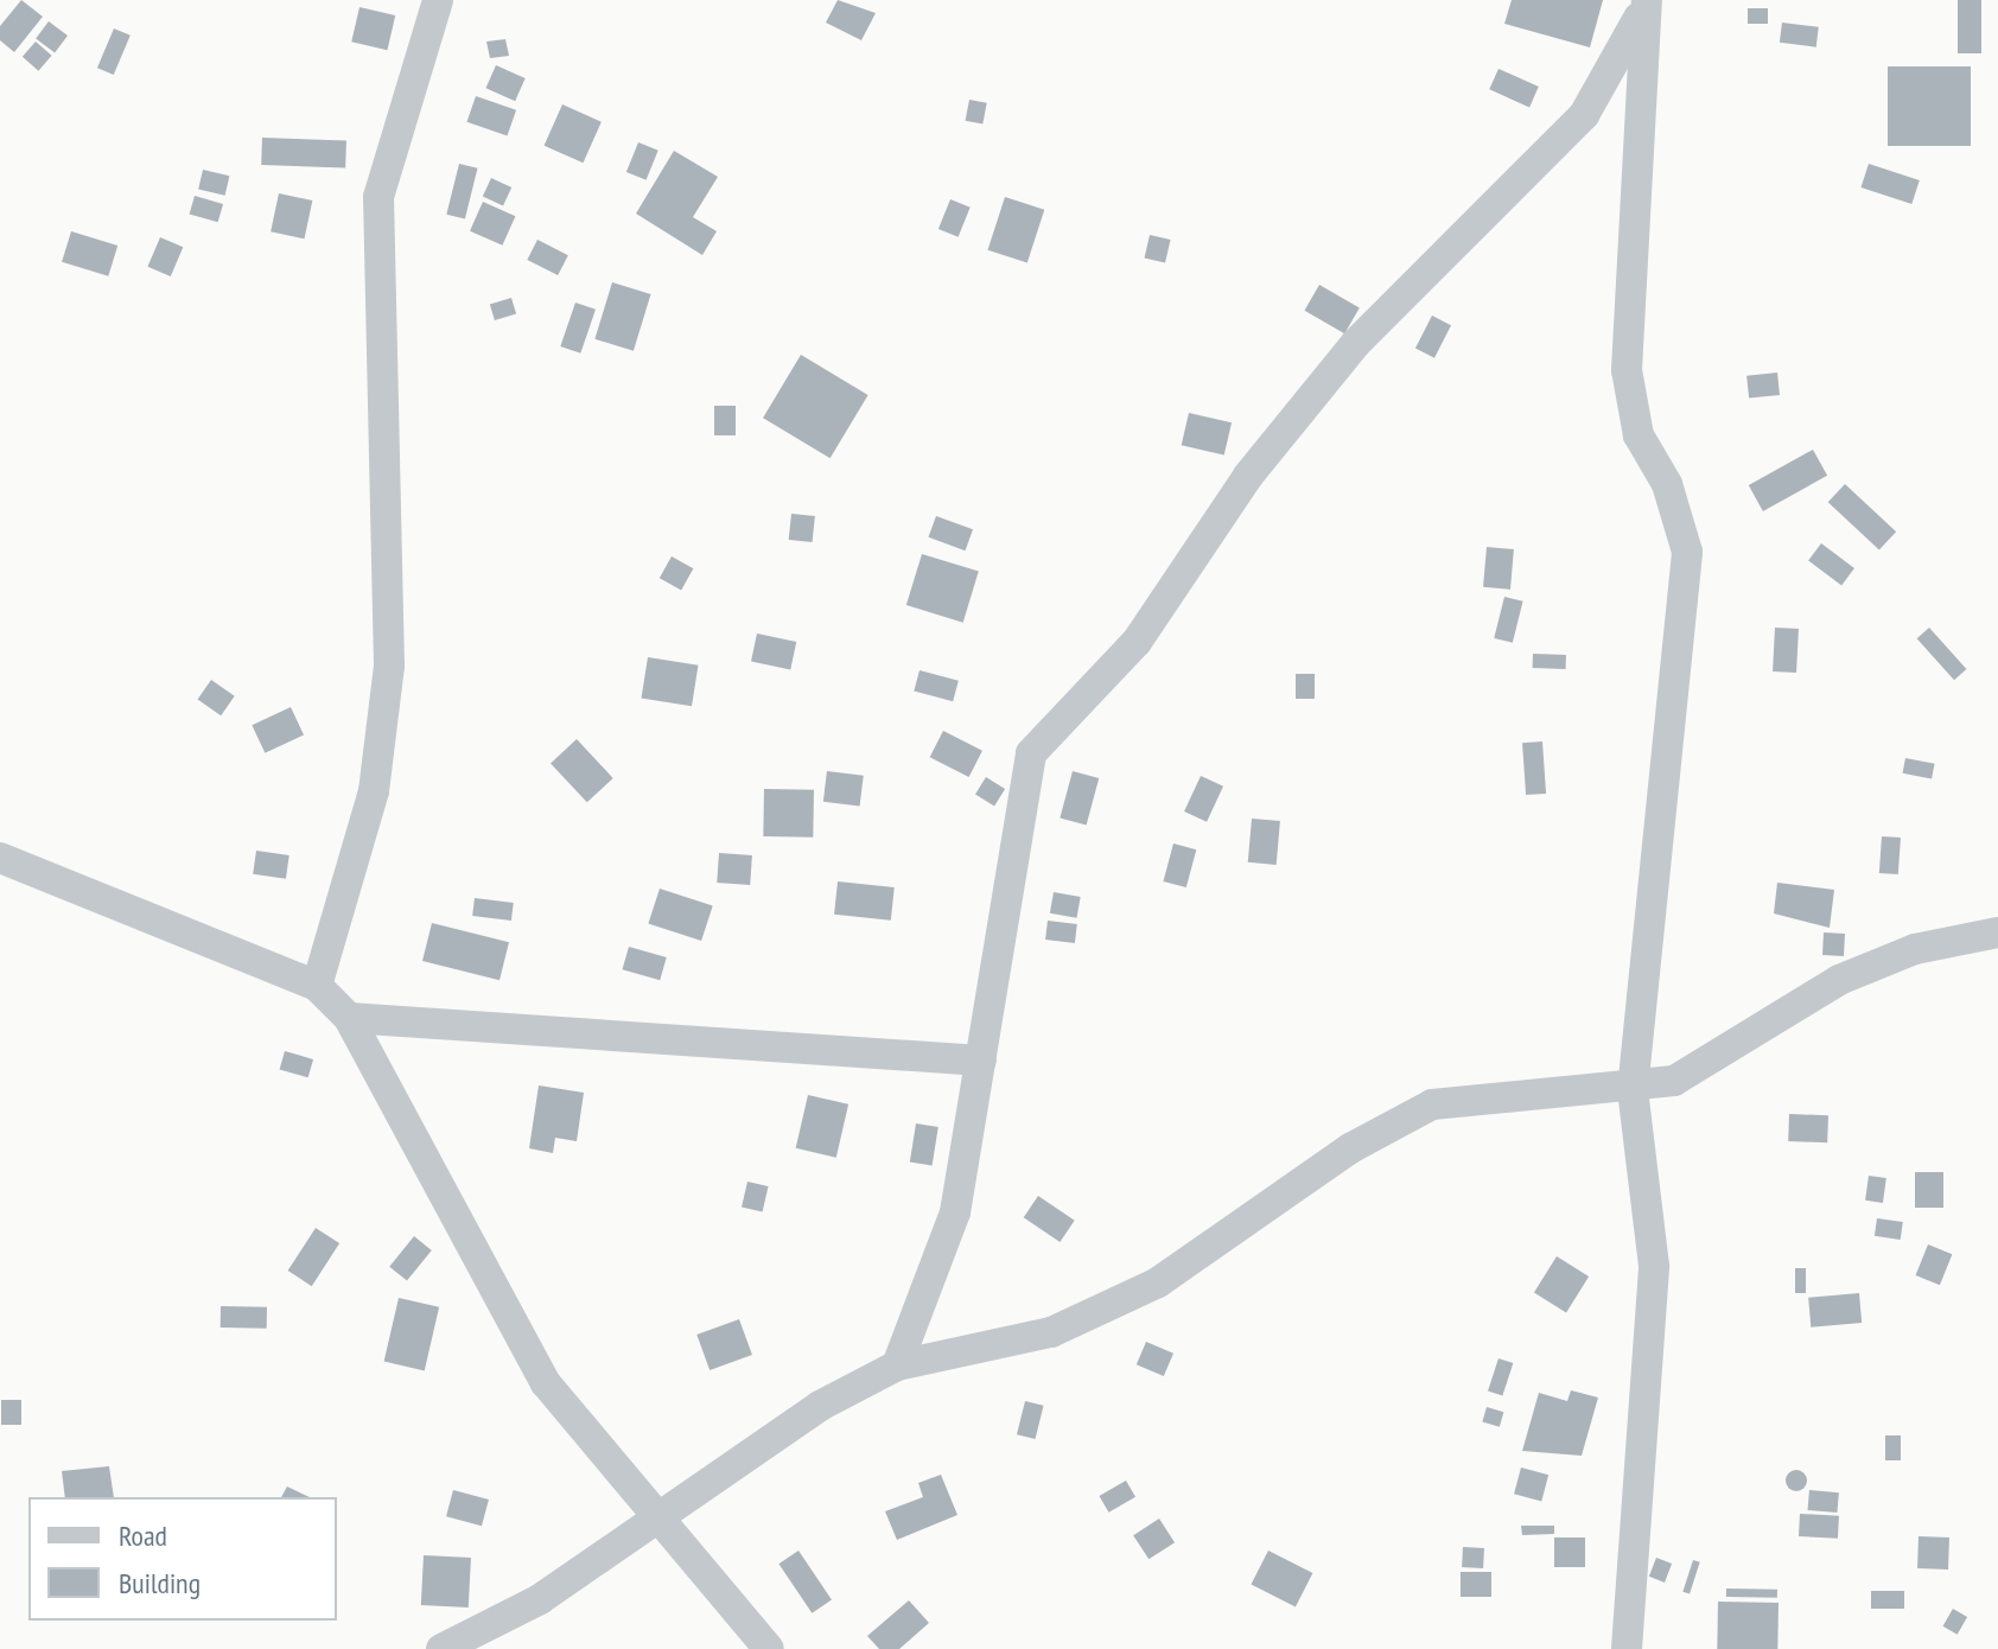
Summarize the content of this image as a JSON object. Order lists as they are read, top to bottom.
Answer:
{
  "legend": ["Road", "Building"]
}
